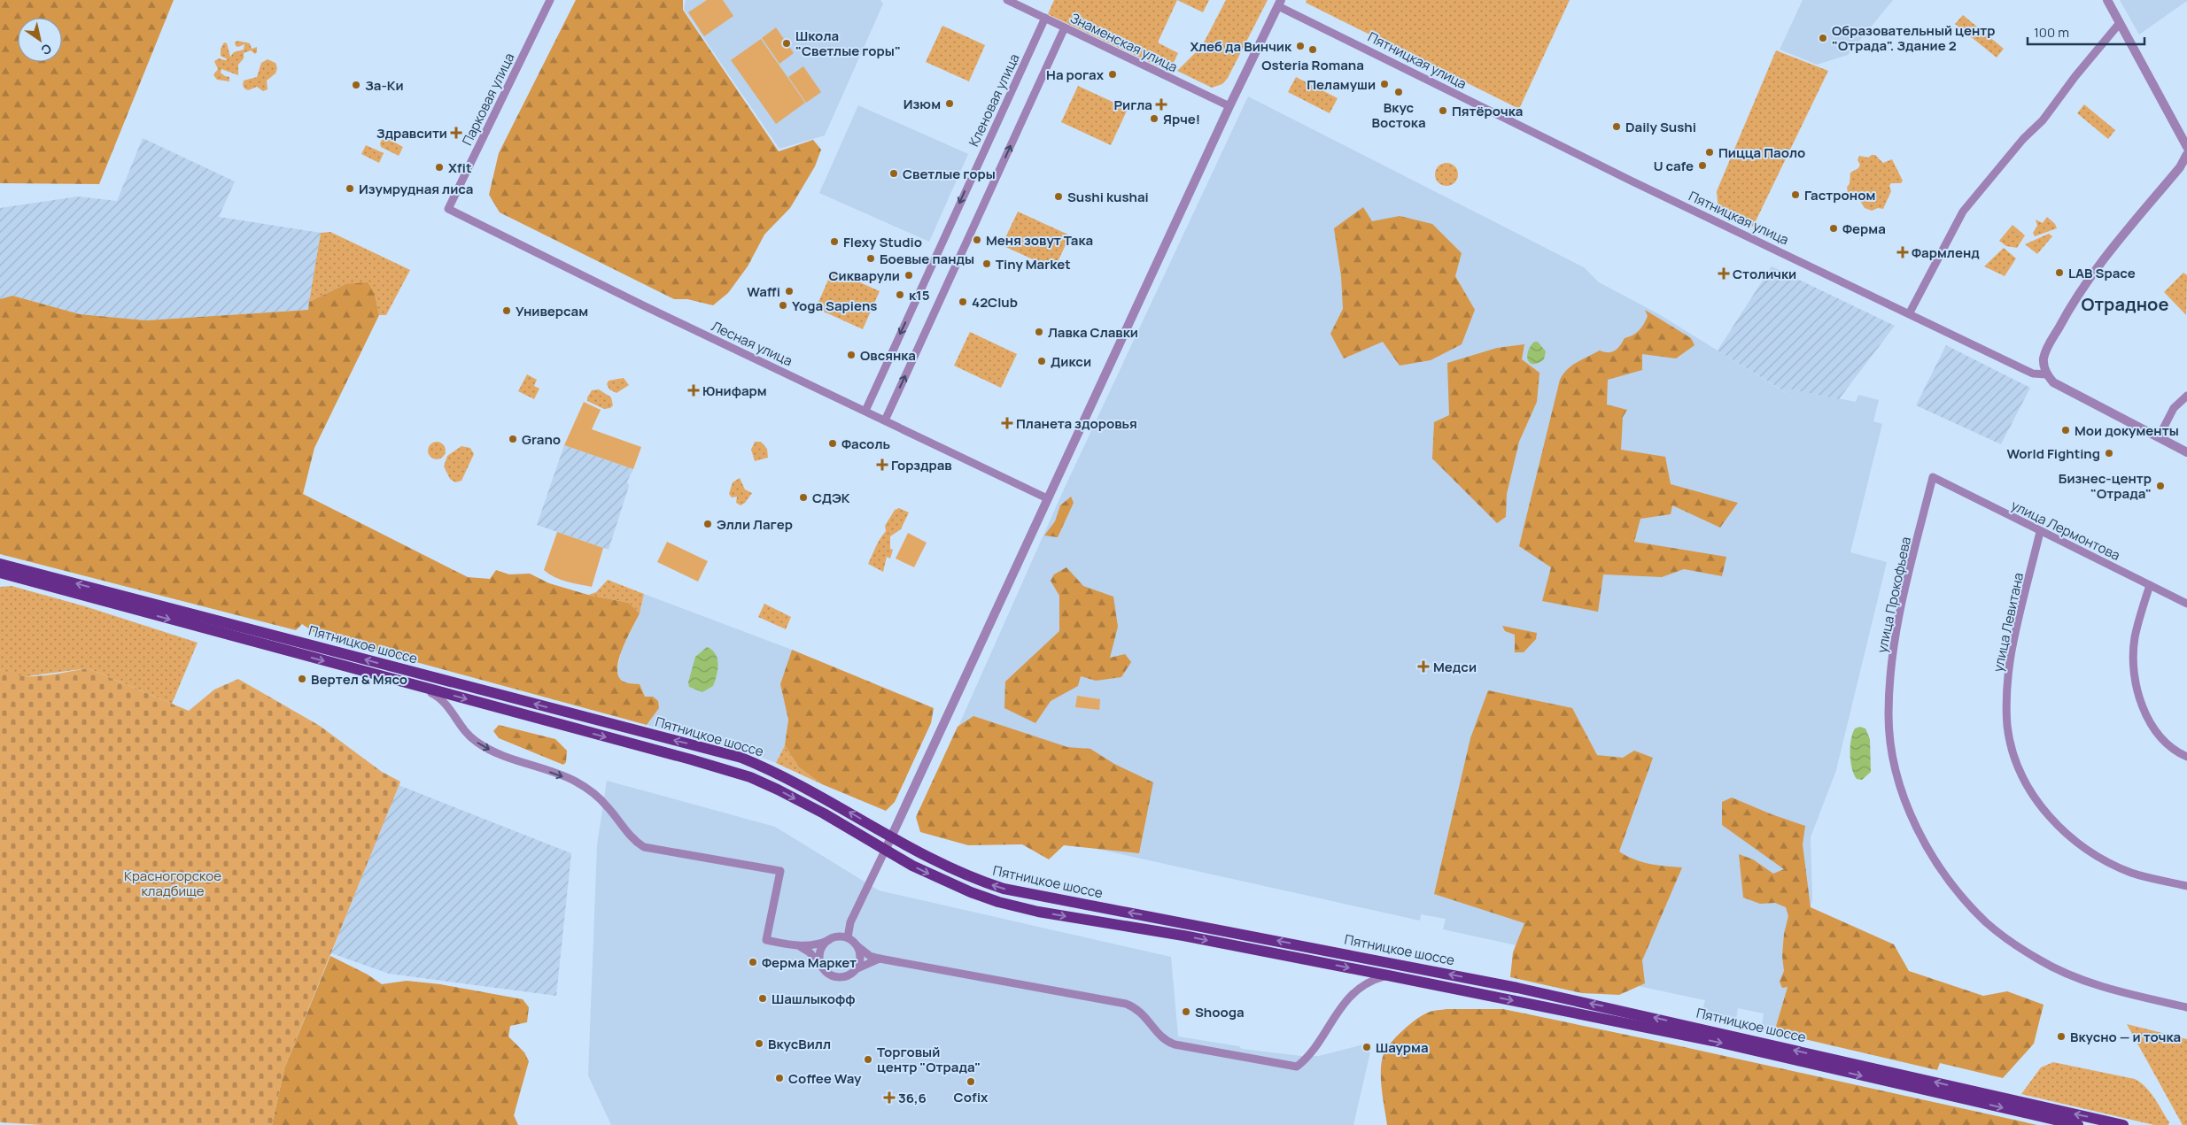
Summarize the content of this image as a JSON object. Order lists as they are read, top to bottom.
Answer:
{
  "streets": {
    "main road": ["Пятницкое шоссе"],
    "street": [
      "Знаменская улица",
      "Пятницкая улица",
      "Парковая улица",
      "Кленовая улица",
      "Лесная улица",
      "улица Лермонтова",
      "улица Прокофьева",
      "улица Левитана"
    ]
  },
  "crossings": [
    ["Знаменская улица", "Кленовая улица"],
    ["Парковая улица", "Лесная улица"],
    ["Кленовая улица", "Лесная улица"],
    ["улица Лермонтова", "улица Прокофьева"],
    ["улица Лермонтова", "улица Левитана"]
  ],
  "districts": ["Отрадное"],
  "parks": ["Красногорское кладбище"],
  "places": {
    "other": [
      "Образовательный центр \"Отрада\". Здание 2",
      "Школа \"Светлые горы\"",
      "Хлеб да Винчик",
      "Osteria Romana",
      "На рогах",
      "Пеламуши",
      "За-Ки",
      "Вкус Востока",
      "Изюм",
      "Пятёрочка",
      "Ярче!",
      "Daily Sushi",
      "Пицца Паоло",
      "U cafe",
      "Xfit",
      "Светлые горы",
      "Изумрудная лиса",
      "Гастроном",
      "Sushi kushai",
      "Ферма",
      "Меня зовут Така",
      "Flexy Studio",
      "Боевые панды",
      "Tiny Market",
      "LAB Space",
      "Сикварули",
      "Waffi",
      "к15",
      "42Club",
      "Yoga Sapiens",
      "Универсам",
      "Лавка Славки",
      "Овсянка",
      "Дикси",
      "Мои документы",
      "Grano",
      "Фасоль",
      "World Fighting",
      "Бизнес-центр \"Отрада\"",
      "СДЭК",
      "Элли Лагер",
      "Вертел & Мясо",
      "Ферма Маркет",
      "Шашлыкофф",
      "Shooga",
      "Вкусно — и точка",
      "ВкусВилл",
      "Шаурма",
      "Торговый центр \"Отрада\"",
      "Coffee Way",
      "Cofix"
    ],
    "health": [
      "Ригла",
      "Здравсити",
      "Фармленд",
      "Столички",
      "Юнифарм",
      "Планета здоровья",
      "Горздрав",
      "Медси",
      "36,6"
    ]
  },
  "scale_bar": "100 m",
  "north": "bottom right"
}
